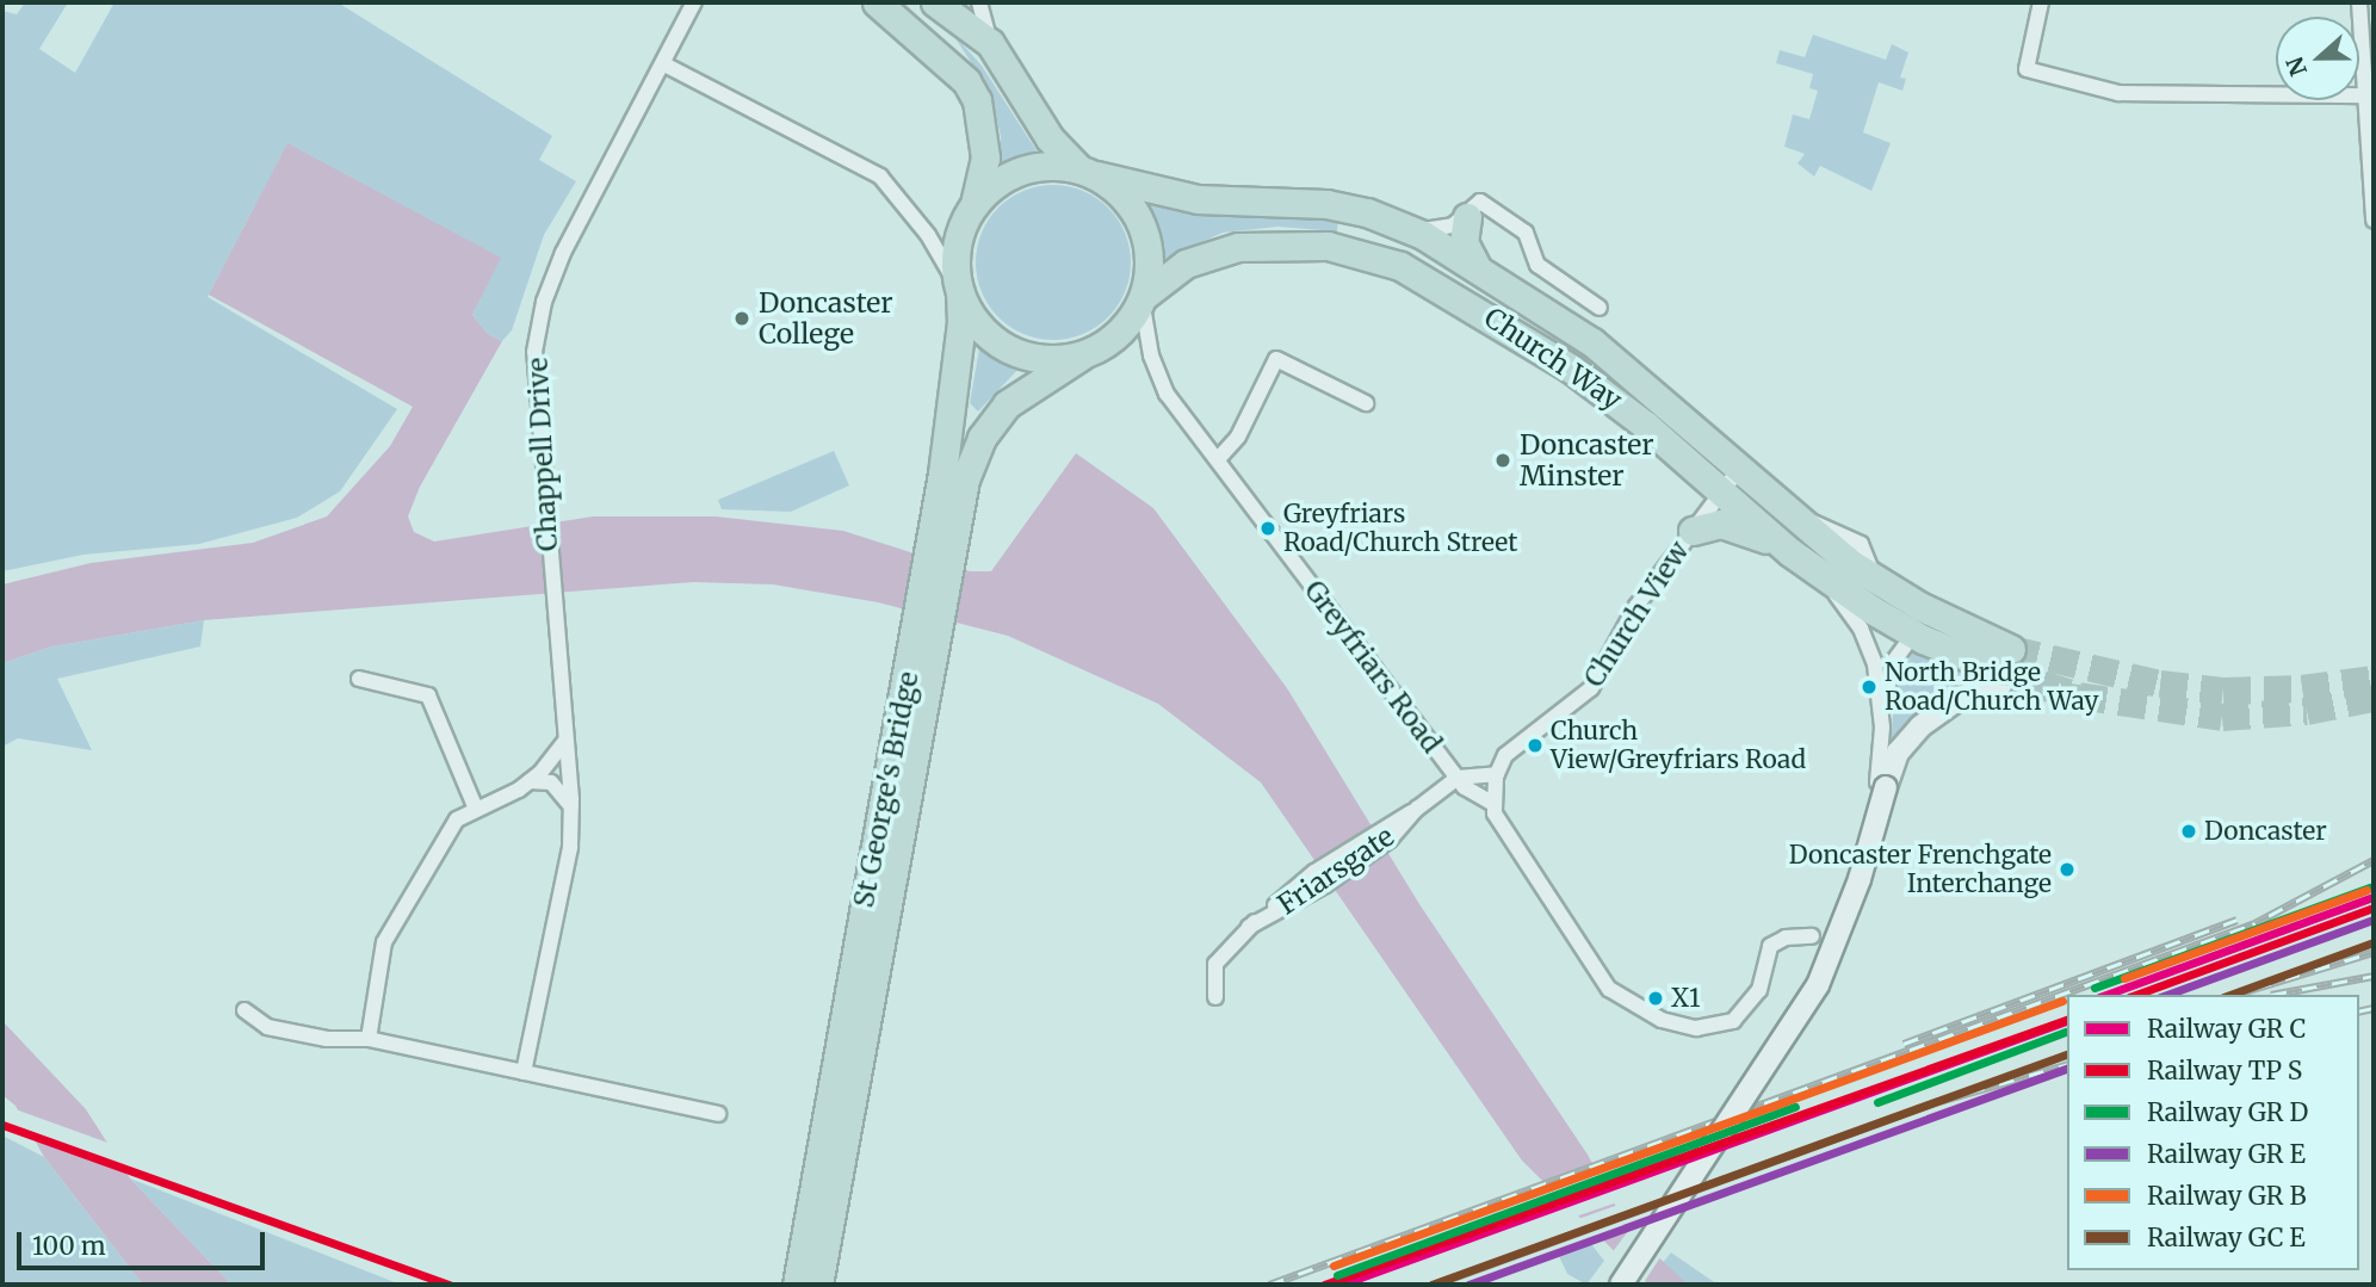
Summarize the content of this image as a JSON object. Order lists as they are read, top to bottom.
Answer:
{
  "streets": {
    "highway": ["Church Way", "St George's Bridge"],
    "street": [
      "Chappell Drive",
      "Church View",
      "Greyfriars Road",
      "Friarsgate"
    ]
  },
  "crossings": [
    ["Church Way", "Church View"],
    ["Church Way", "Greyfriars Road"],
    ["Church Way", "St George's Bridge"],
    ["Church View", "Greyfriars Road"],
    ["Greyfriars Road", "St George's Bridge"],
    ["Greyfriars Road", "Friarsgate"]
  ],
  "places": [
    "Doncaster College",
    "Doncaster Minster",
    "Greyfriars Road/Church Street",
    "North Bridge Road/Church Way",
    "Church View/Greyfriars Road",
    "Doncaster",
    "Doncaster Frenchgate Interchange",
    "X1"
  ],
  "legend": [
    "Railway GR C",
    "Railway TP S",
    "Railway GR D",
    "Railway GR E",
    "Railway GR B",
    "Railway GC E"
  ],
  "scale_bar": "100 m",
  "north": "left"
}
